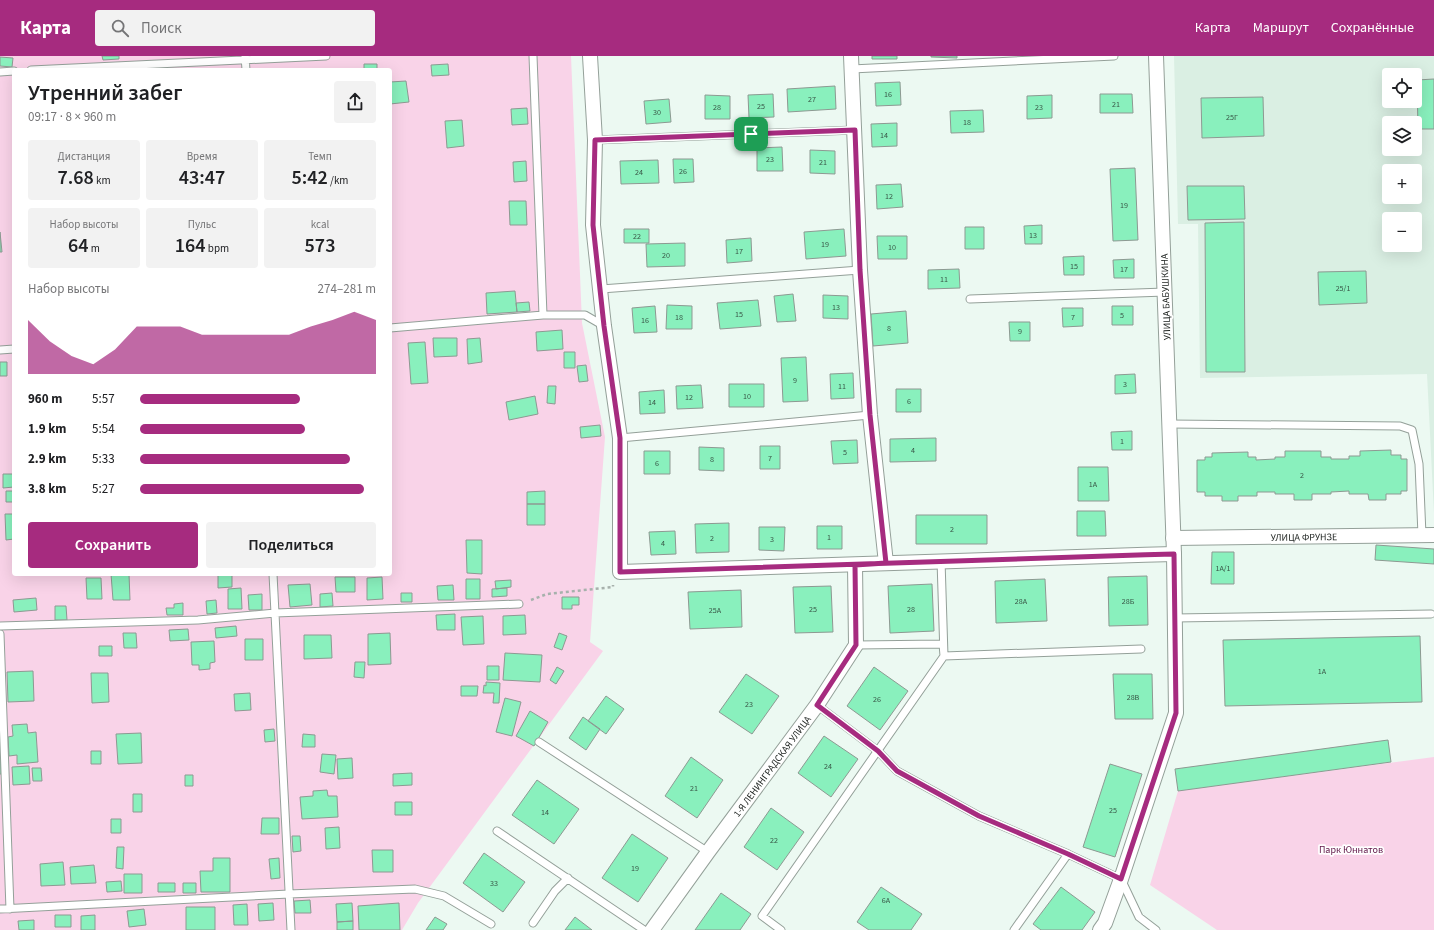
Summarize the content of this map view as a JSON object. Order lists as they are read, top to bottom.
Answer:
{
  "streets": {
    "street": ["УЛИЦА БАБУШКИНА", "УЛИЦА ФРУНЗЕ", "1-Я ЛЕНИНГРАДСКАЯ УЛИЦА"]
  },
  "crossings": [
    ["УЛИЦА БАБУШКИНА", "УЛИЦА ФРУНЗЕ"]
  ],
  "parks": ["Парк Юннатов"],
  "house_numbers": [
    "16",
    "27",
    "21",
    "25",
    "28",
    "23",
    "30",
    "25Г",
    "18",
    "14",
    "23",
    "21",
    "26",
    "24",
    "12",
    "19",
    "13",
    "22",
    "19",
    "10",
    "17",
    "20",
    "15",
    "17",
    "11",
    "25/1",
    "13",
    "15",
    "5",
    "18",
    "7",
    "16",
    "8",
    "9",
    "9",
    "3",
    "11",
    "10",
    "12",
    "6",
    "14",
    "1",
    "4",
    "5",
    "7",
    "8",
    "6",
    "2",
    "1А",
    "2",
    "1",
    "2",
    "3",
    "4",
    "1А/1",
    "28А",
    "28Б",
    "25",
    "28",
    "25А",
    "1А",
    "28В",
    "26",
    "23",
    "24",
    "21",
    "25",
    "14",
    "22",
    "19",
    "33",
    "6А"
  ],
  "page": {
    "header": "Карта",
    "search": "Поиск",
    "nav": ["Карта", "Маршрут", "Сохранённые"],
    "map_buttons": ["+", "−"],
    "heading": ["Утренний забег", "09:17 · 8 × 960 m"],
    "stats": [
      ["Дистанция", "7.68 km"],
      ["Время", "43:47"],
      ["Темп", "5:42 /km"],
      ["Набор высоты", "64 m"],
      ["Пульс", "164 bpm"],
      ["kcal", "573"]
    ],
    "chart": ["Набор высоты", "274–281 m"],
    "list": [
      {
        "name": "960 m",
        "note": "5:57"
      },
      {
        "name": "1.9 km",
        "note": "5:54"
      },
      {
        "name": "2.9 km",
        "note": "5:33"
      },
      {
        "name": "3.8 km",
        "note": "5:27"
      }
    ],
    "buttons": ["Сохранить", "Поделиться"]
  }
}
